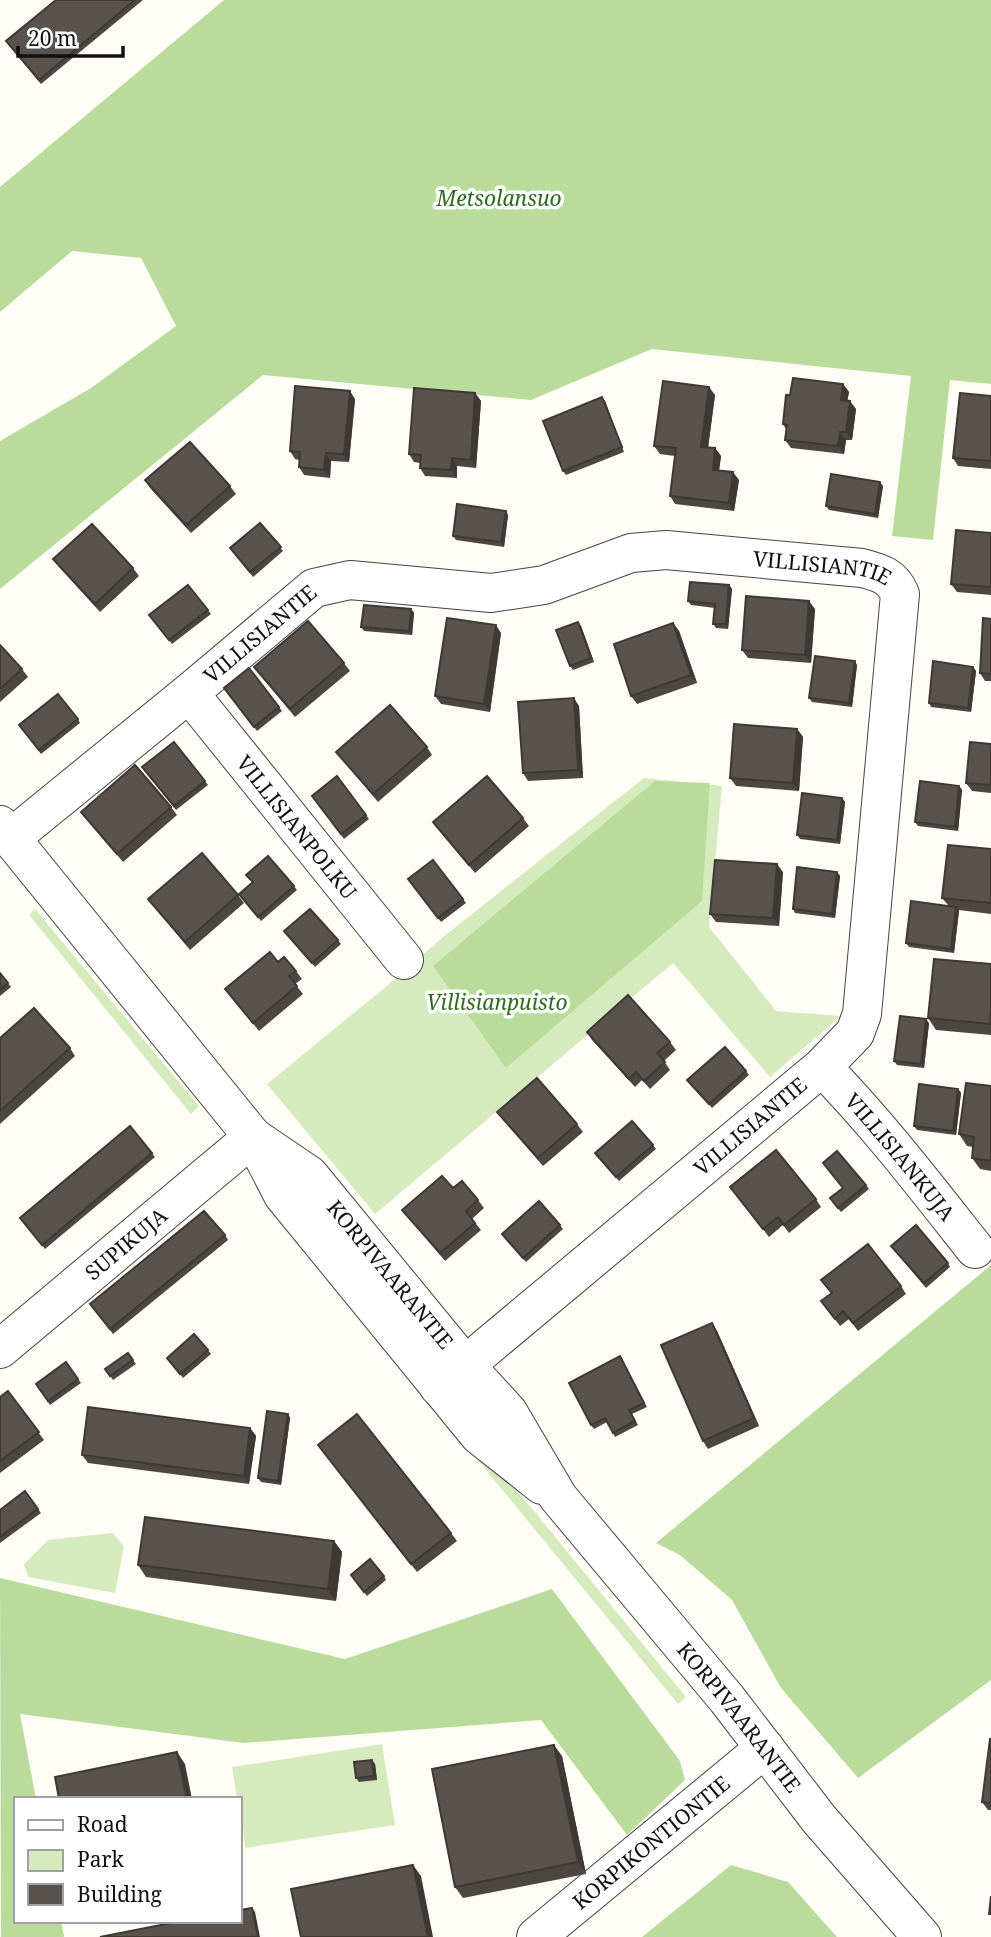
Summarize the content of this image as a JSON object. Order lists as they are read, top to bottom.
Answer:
{
  "streets": {
    "street": [
      "VILLISIANTIE",
      "VILLISIANPOLKU",
      "VILLISIANKUJA",
      "SUPIKUJA",
      "KORPIVAARANTIE",
      "KORPIKONTIONTIE"
    ]
  },
  "crossings": [
    ["VILLISIANTIE", "VILLISIANPOLKU"],
    ["VILLISIANTIE", "VILLISIANKUJA"],
    ["VILLISIANTIE", "KORPIVAARANTIE"],
    ["SUPIKUJA", "KORPIVAARANTIE"],
    ["KORPIVAARANTIE", "KORPIKONTIONTIE"]
  ],
  "parks": ["Metsolansuo", "Villisianpuisto"],
  "legend": ["Road", "Park", "Building"],
  "scale_bar": "20 m"
}
